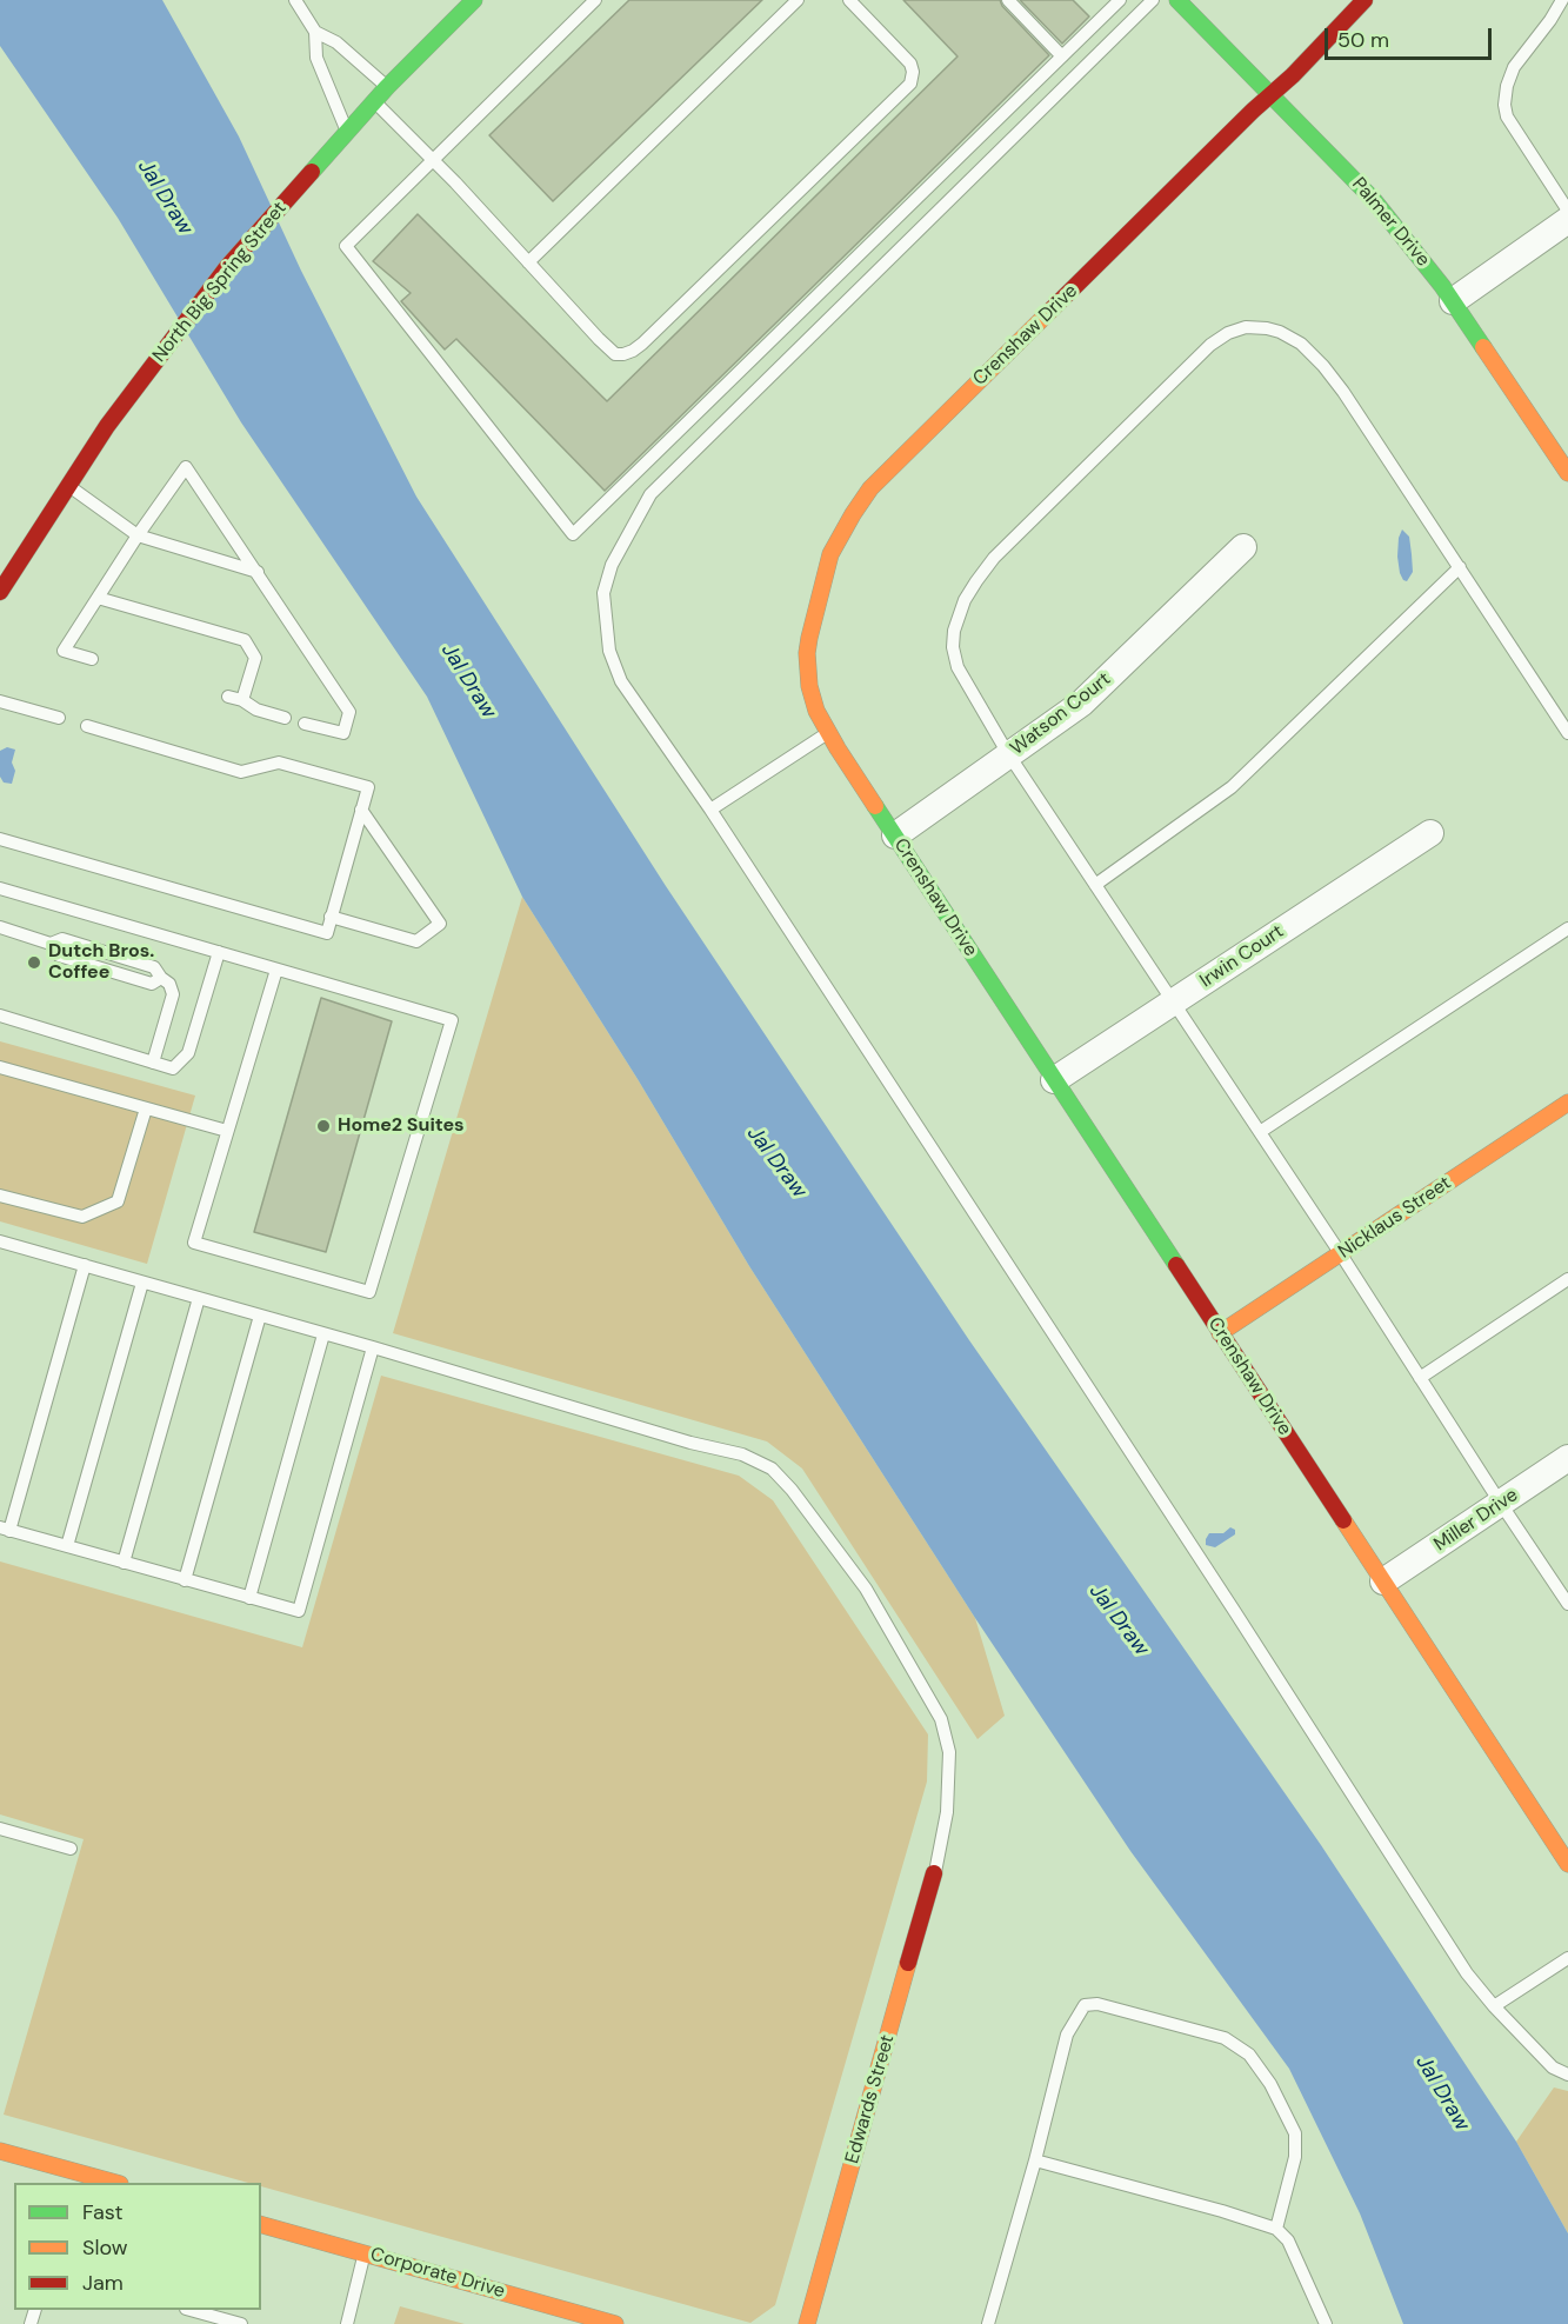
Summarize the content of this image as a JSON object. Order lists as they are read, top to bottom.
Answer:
{
  "streets": {
    "main road": [
      "Palmer Drive",
      "North Big Spring Street",
      "Crenshaw Drive",
      "Nicklaus Street",
      "Edwards Street",
      "Corporate Drive"
    ],
    "street": ["Watson Court", "Irwin Court", "Miller Drive"]
  },
  "crossings": [
    ["Palmer Drive", "Crenshaw Drive"],
    ["Crenshaw Drive", "Watson Court"],
    ["Crenshaw Drive", "Irwin Court"],
    ["Crenshaw Drive", "Nicklaus Street"],
    ["Crenshaw Drive", "Miller Drive"]
  ],
  "water": ["Jal Draw"],
  "places": ["Dutch Bros. Coffee", "Home2 Suites"],
  "legend": ["Fast", "Slow", "Jam"],
  "scale_bar": "50 m"
}
